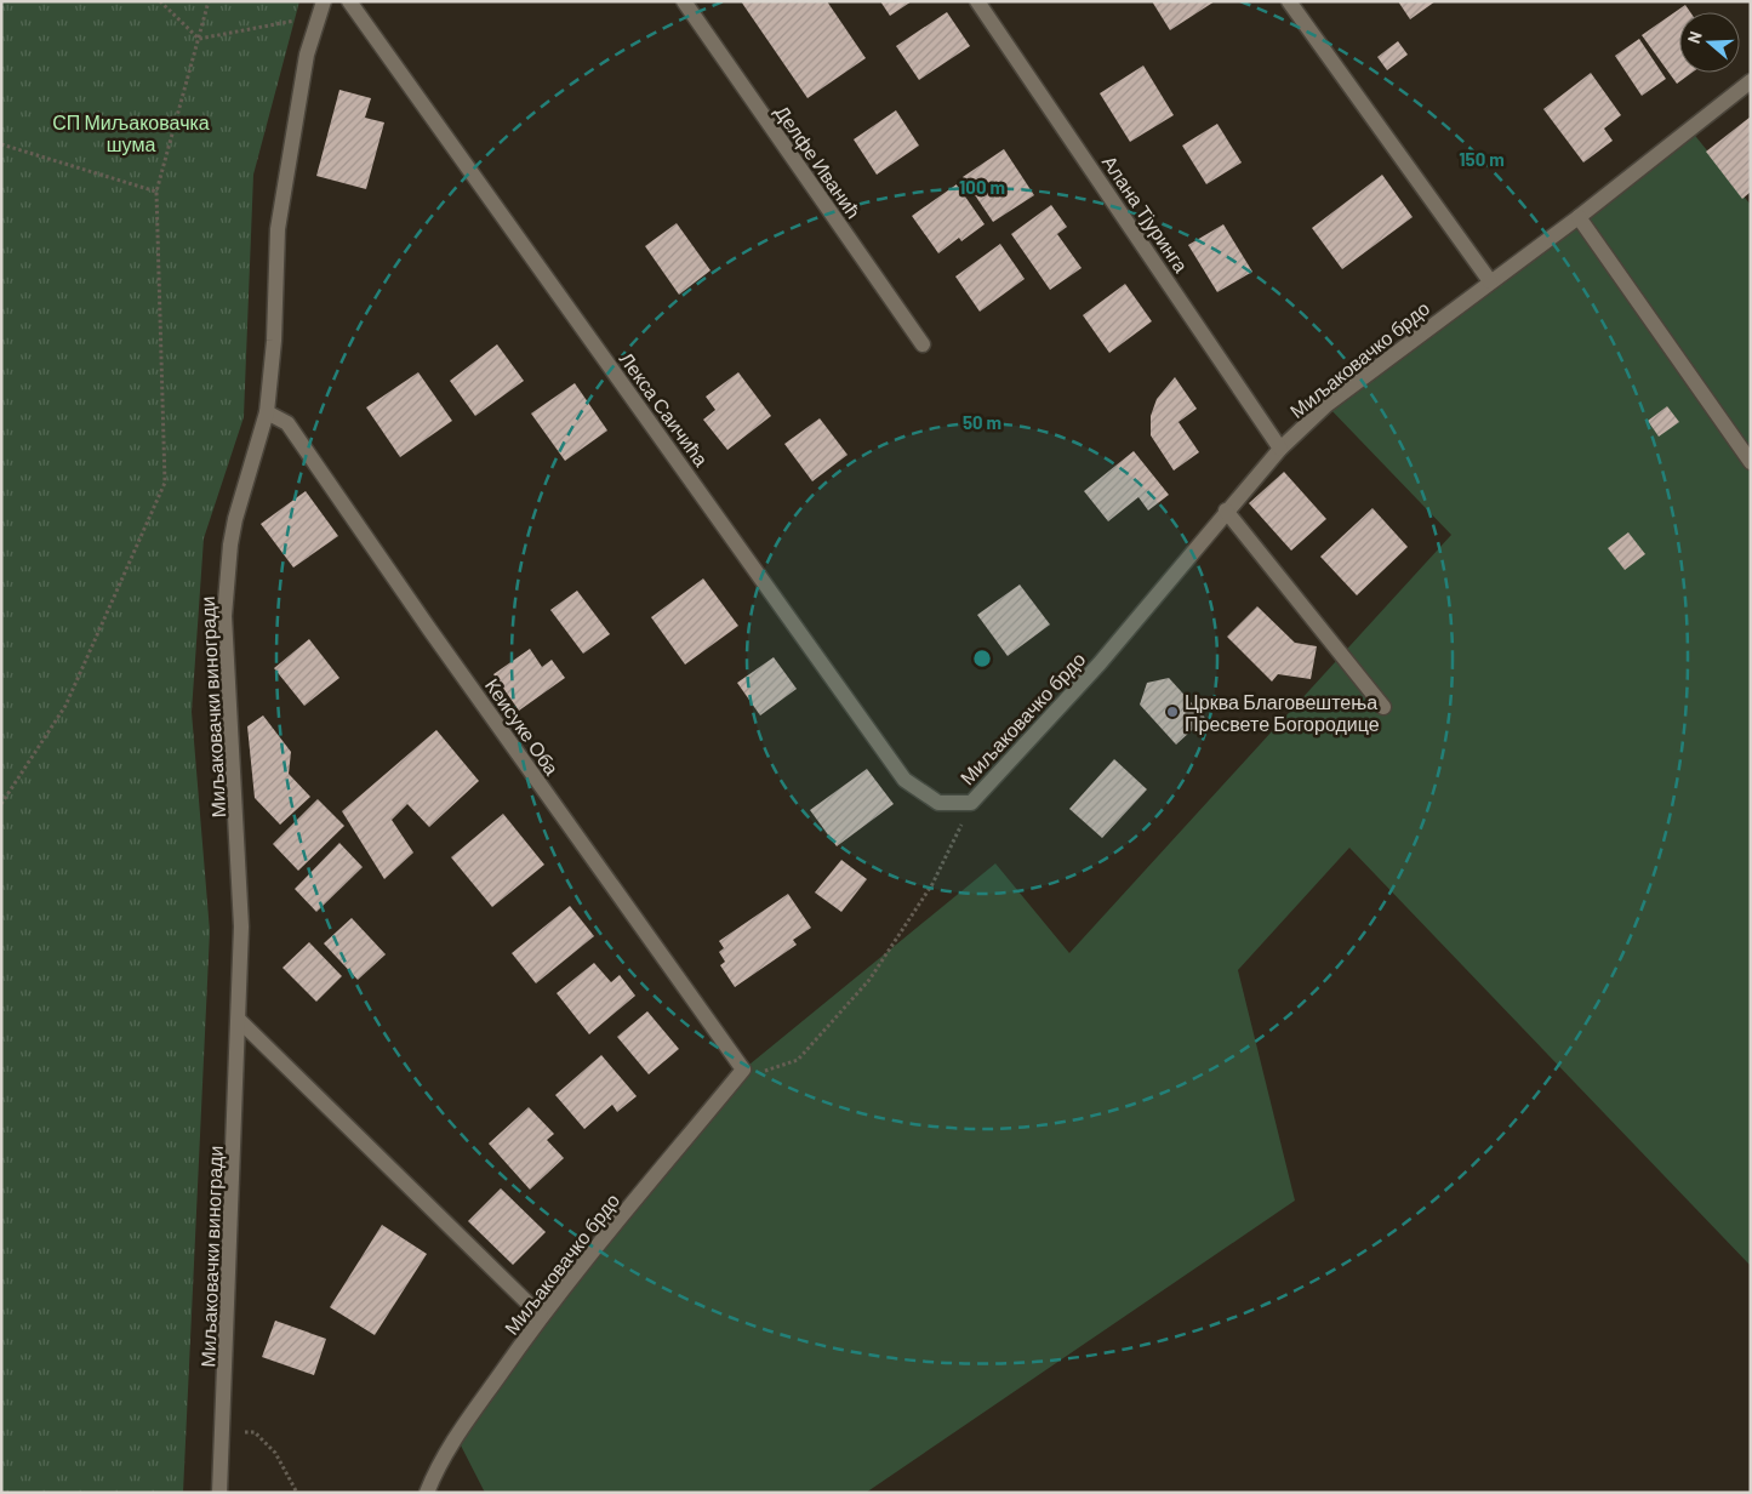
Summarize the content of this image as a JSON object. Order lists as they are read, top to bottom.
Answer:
{
  "streets": {
    "street": [
      "Делфе Иванић",
      "Алана Тјуринга",
      "Миљаковачко брдо",
      "Лекса Саичића",
      "Миљаковачки виногради",
      "Кеисуке Оба"
    ]
  },
  "crossings": [
    ["Алана Тјуринга", "Миљаковачко брдо"],
    ["Миљаковачко брдо", "Лекса Саичића"],
    ["Миљаковачко брдо", "Кеисуке Оба"],
    ["Миљаковачки виногради", "Кеисуке Оба"]
  ],
  "parks": ["СП Миљаковачка шума"],
  "places": ["Црква Благовештења Пресвете Богородице"],
  "north": "left",
  "rings": ["150 m", "100 m", "50 m"]
}
